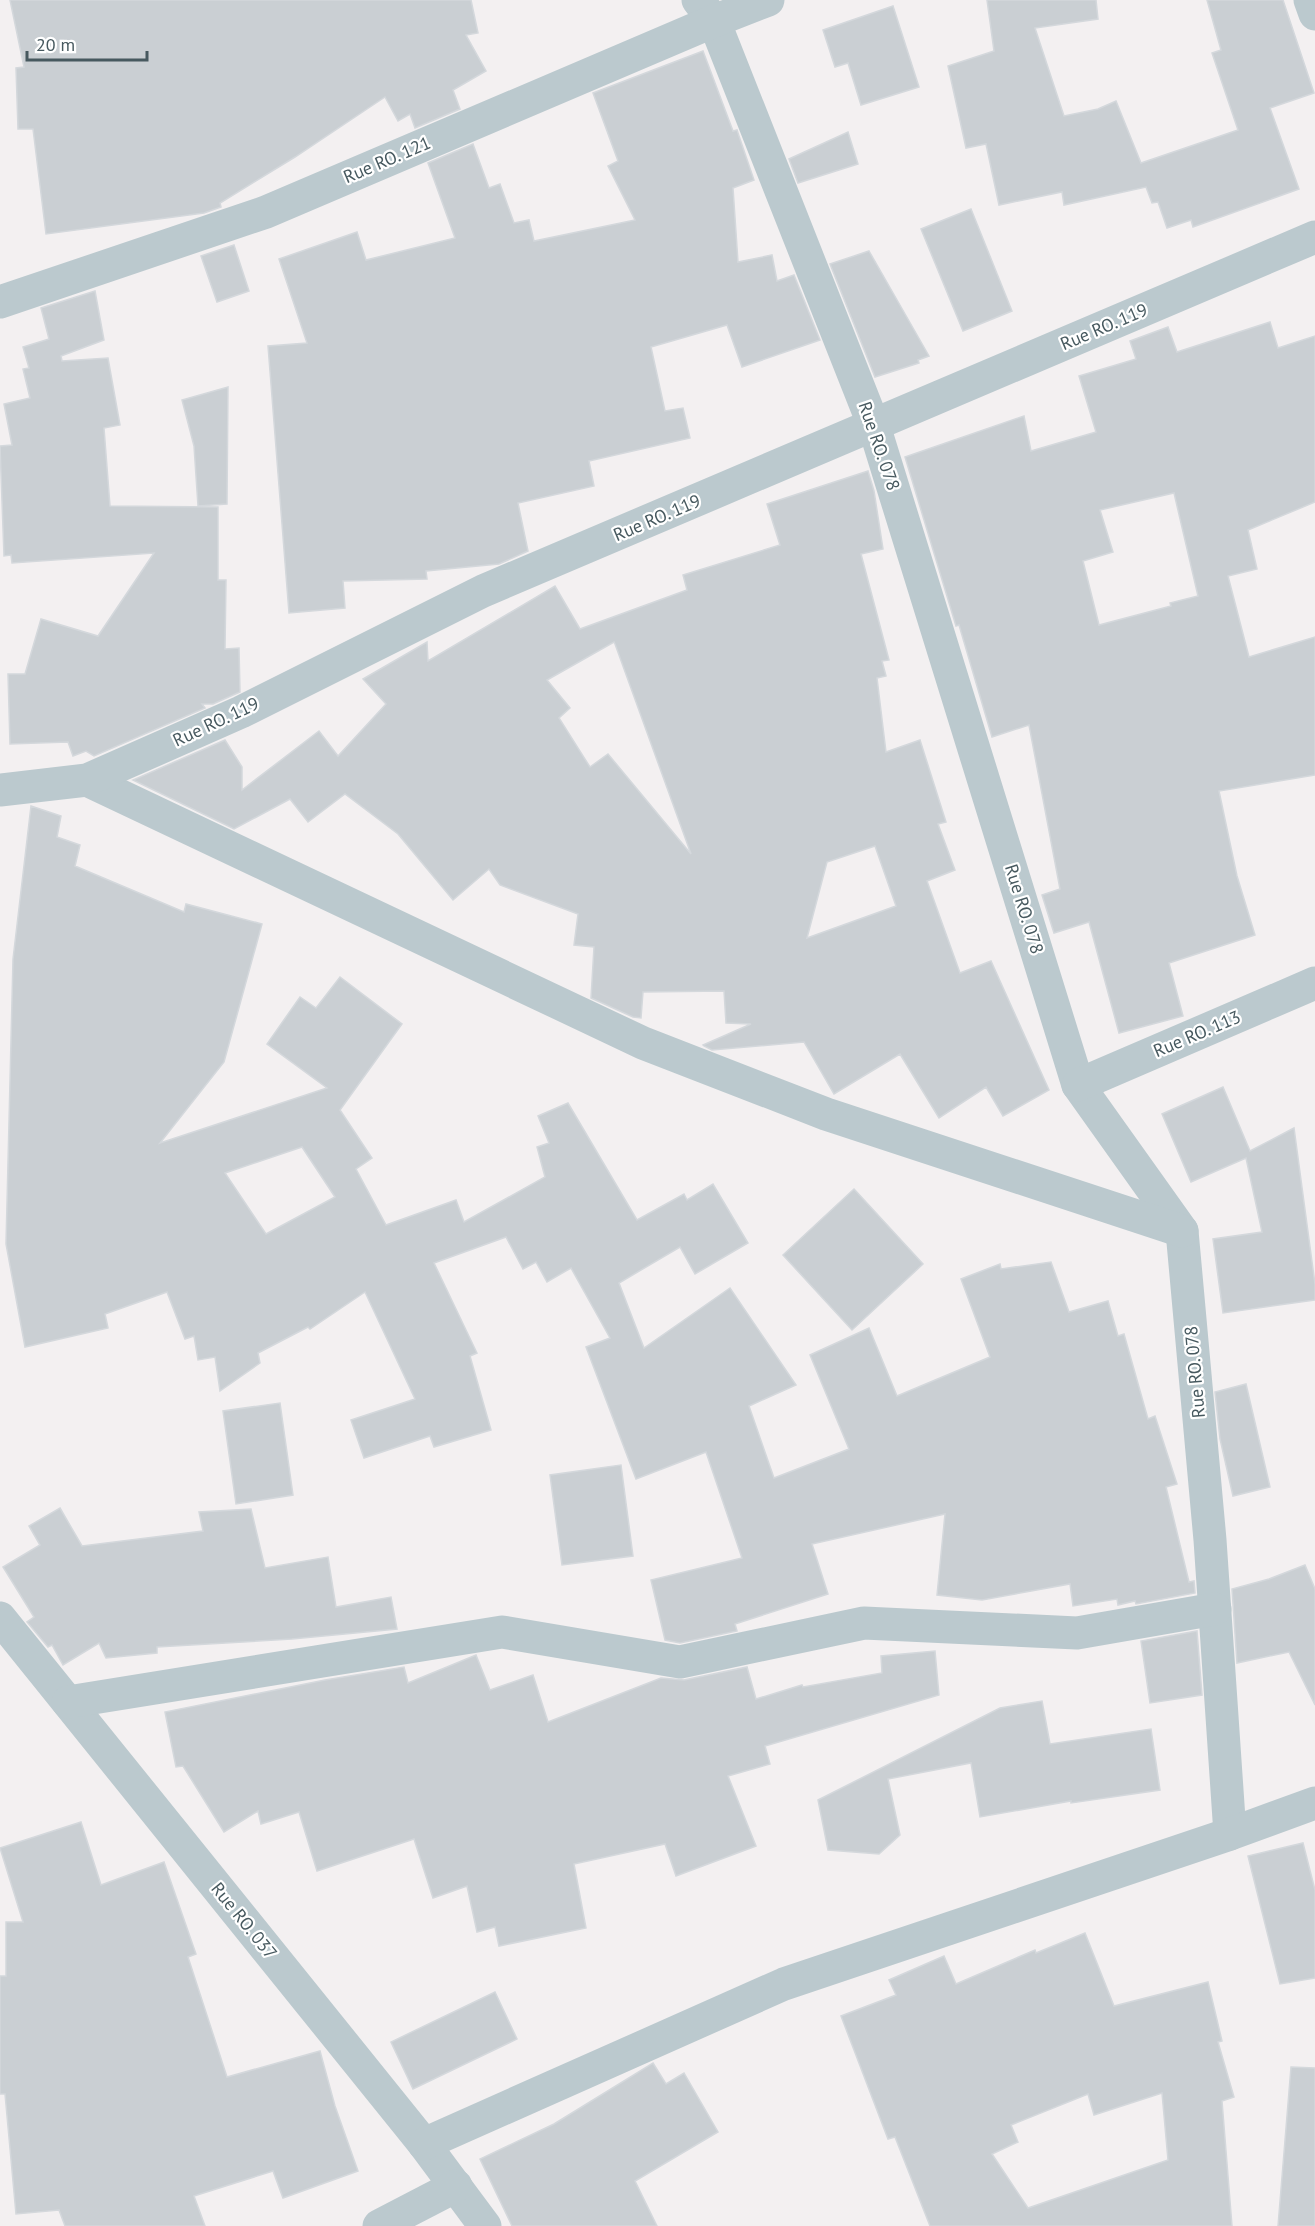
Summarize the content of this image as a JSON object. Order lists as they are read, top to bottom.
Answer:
{
  "streets": {
    "street": [
      "Rue RO. 121",
      "Rue RO. 119",
      "Rue RO. 078",
      "Rue RO. 113",
      "Rue RO. 037"
    ]
  },
  "crossings": [
    ["Rue RO. 121", "Rue RO. 078"],
    ["Rue RO. 119", "Rue RO. 078"],
    ["Rue RO. 078", "Rue RO. 113"]
  ],
  "scale_bar": "20 m"
}
